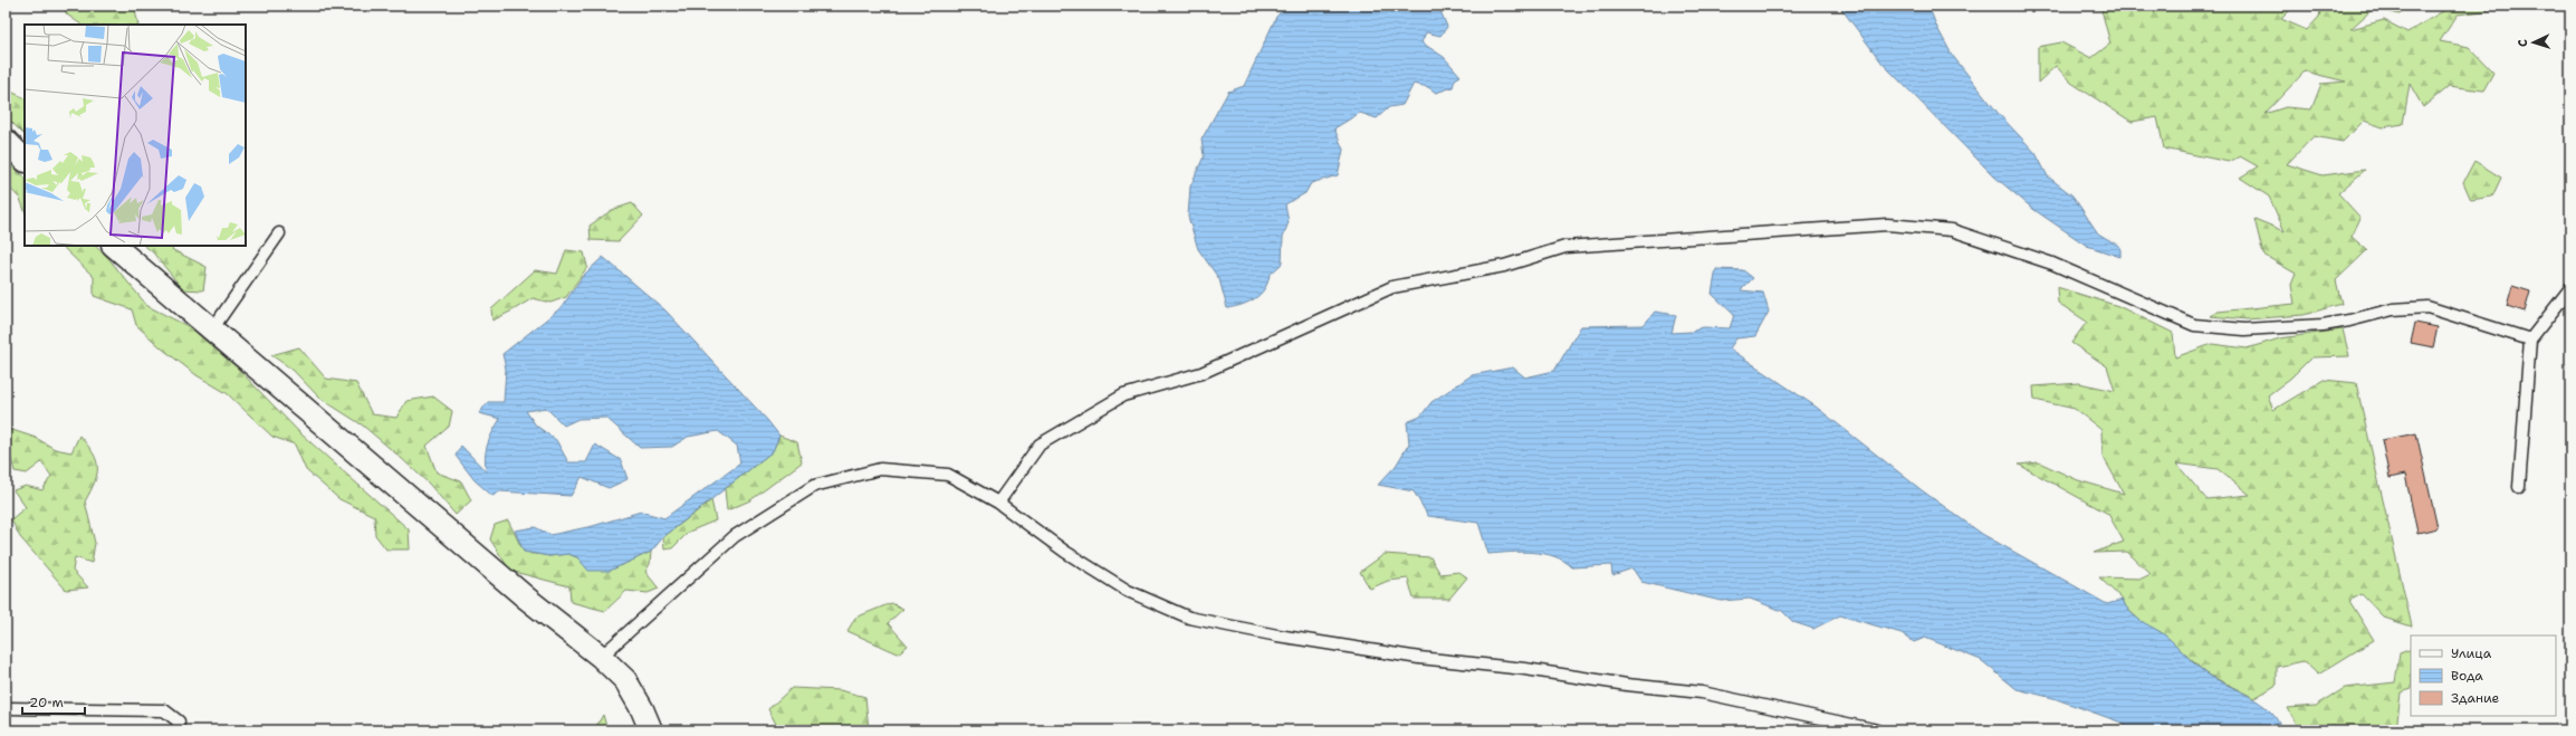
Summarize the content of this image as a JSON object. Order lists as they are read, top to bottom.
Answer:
{
  "legend": ["Улица", "Вода", "Здание"],
  "scale_bar": "20 m",
  "north": "left"
}
